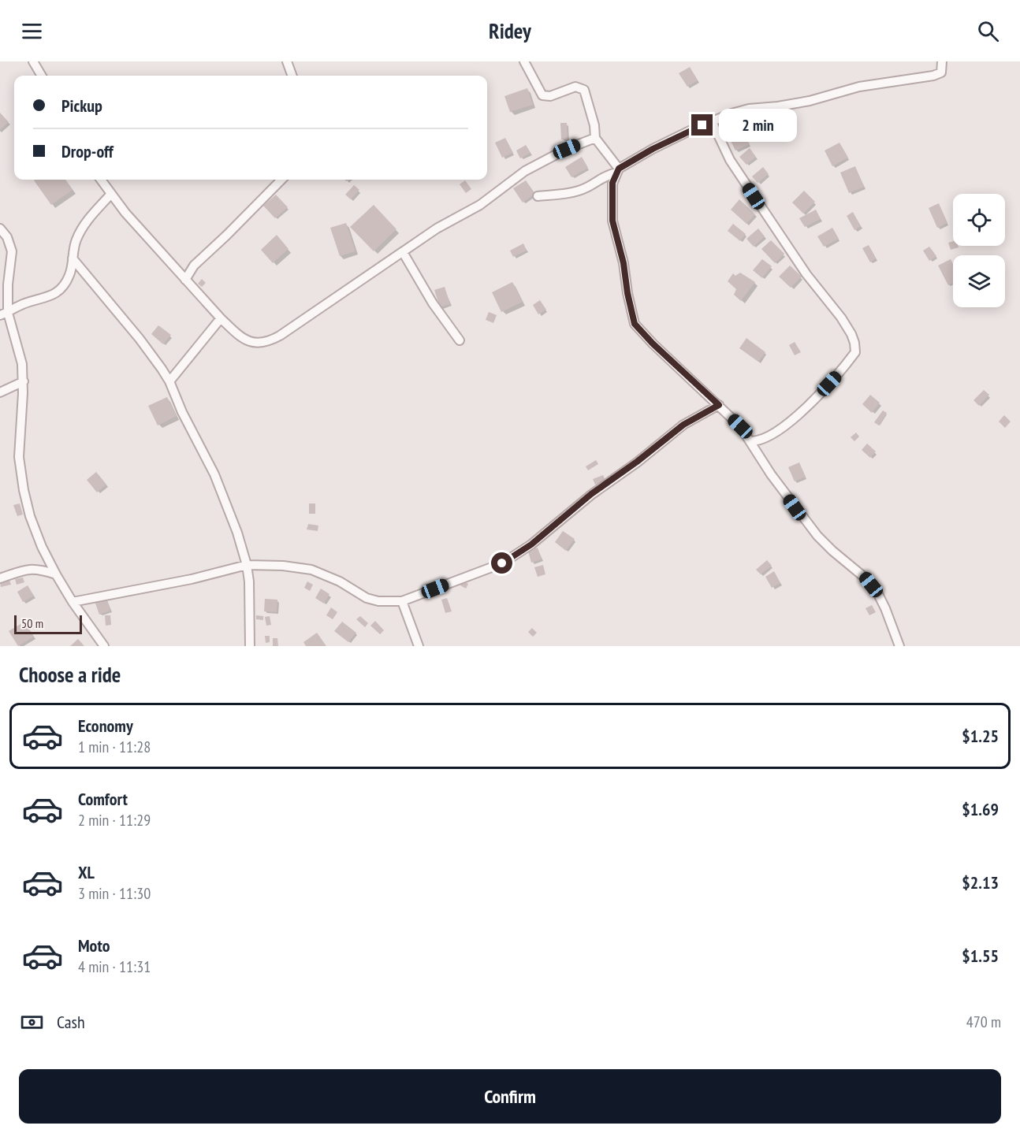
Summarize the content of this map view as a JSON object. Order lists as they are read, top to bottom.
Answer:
{
  "scale_bar": "50 m",
  "page": {
    "header": "Ridey",
    "banner": ["Pickup", "Drop-off"],
    "bubble": "2 min",
    "scale": "50 m",
    "heading": "Choose a ride",
    "list": [
      {
        "name": "Economy",
        "note": "1 min · 11:28",
        "value": "$1.25"
      },
      {
        "name": "Comfort",
        "note": "2 min · 11:29",
        "value": "$1.69"
      },
      {
        "name": "XL",
        "note": "3 min · 11:30",
        "value": "$2.13"
      },
      {
        "name": "Moto",
        "note": "4 min · 11:31",
        "value": "$1.55"
      }
    ],
    "pay": ["Cash", "470 m"],
    "buttons": "Confirm"
  }
}
